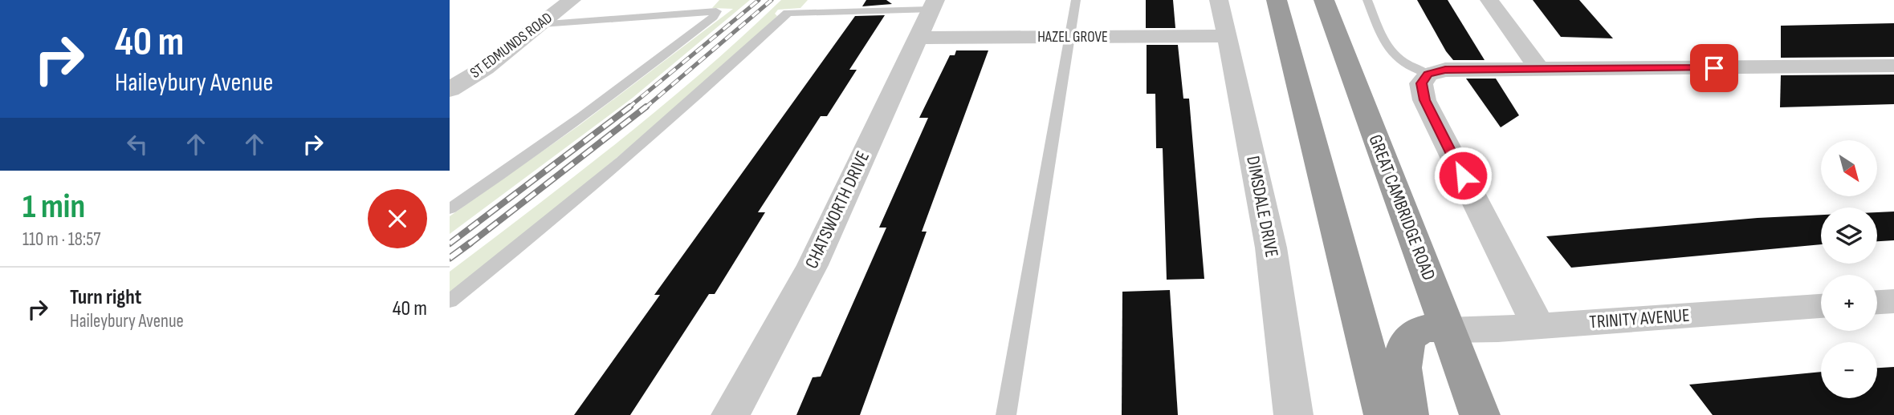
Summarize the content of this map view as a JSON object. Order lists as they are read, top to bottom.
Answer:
{
  "streets": {
    "highway": ["GREAT CAMBRIDGE ROAD"],
    "street": [
      "HAZEL GROVE",
      "ST EDMUNDS ROAD",
      "DIMSDALE DRIVE",
      "CHATSWORTH DRIVE",
      "TRINITY AVENUE"
    ]
  },
  "crossings": [
    ["HAZEL GROVE", "DIMSDALE DRIVE"],
    ["HAZEL GROVE", "CHATSWORTH DRIVE"],
    ["GREAT CAMBRIDGE ROAD", "TRINITY AVENUE"]
  ],
  "north": "bottom right",
  "page": {
    "turn": ["40 m", "Haileybury Avenue"],
    "map_buttons": ["+", "−"],
    "heading": ["1 min", "110 m · 18:57"],
    "list": [
      {
        "name": "Turn right",
        "note": "Haileybury Avenue",
        "value": "40 m"
      }
    ]
  }
}
